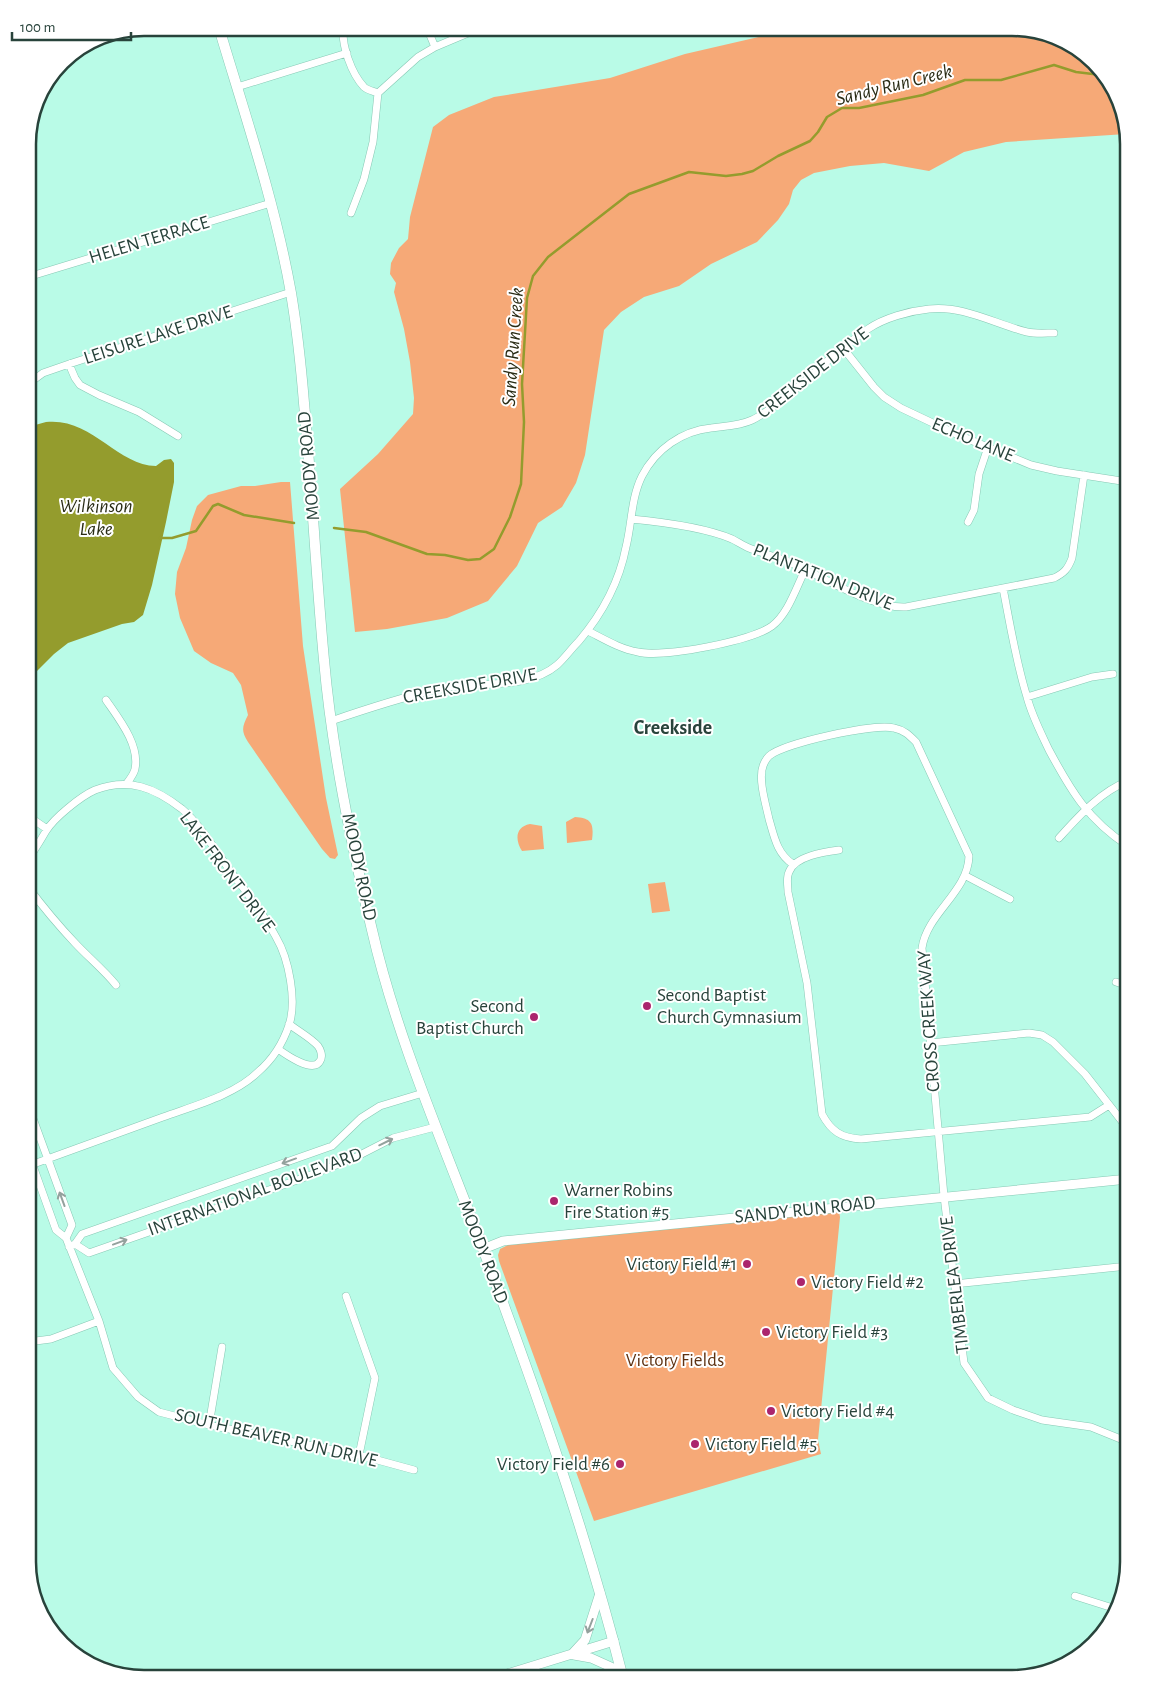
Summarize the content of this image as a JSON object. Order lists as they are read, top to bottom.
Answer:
{
  "streets": {
    "main road": ["MOODY ROAD"],
    "street": [
      "HELEN TERRACE",
      "LEISURE LAKE DRIVE",
      "CREEKSIDE DRIVE",
      "ECHO LANE",
      "PLANTATION DRIVE",
      "LAKE FRONT DRIVE",
      "CROSS CREEK WAY",
      "INTERNATIONAL BOULEVARD",
      "SANDY RUN ROAD",
      "TIMBERLEA DRIVE",
      "SOUTH BEAVER RUN DRIVE"
    ]
  },
  "crossings": [
    ["HELEN TERRACE", "MOODY ROAD"],
    ["LEISURE LAKE DRIVE", "MOODY ROAD"],
    ["CREEKSIDE DRIVE", "ECHO LANE"],
    ["CREEKSIDE DRIVE", "MOODY ROAD"],
    ["CREEKSIDE DRIVE", "PLANTATION DRIVE"],
    ["ECHO LANE", "PLANTATION DRIVE"],
    ["MOODY ROAD", "INTERNATIONAL BOULEVARD"],
    ["MOODY ROAD", "SANDY RUN ROAD"],
    ["LAKE FRONT DRIVE", "SOUTH BEAVER RUN DRIVE"],
    ["CROSS CREEK WAY", "SANDY RUN ROAD"],
    ["CROSS CREEK WAY", "TIMBERLEA DRIVE"],
    ["INTERNATIONAL BOULEVARD", "SOUTH BEAVER RUN DRIVE"],
    ["SANDY RUN ROAD", "TIMBERLEA DRIVE"]
  ],
  "districts": ["Creekside"],
  "water": ["Sandy Run Creek", "Wilkinson Lake"],
  "parks": ["Victory Fields"],
  "places": [
    "Second Baptist Church Gymnasium",
    "Second Baptist Church",
    "Warner Robins Fire Station #5",
    "Victory Field #1",
    "Victory Field #2",
    "Victory Field #3",
    "Victory Field #4",
    "Victory Field #5",
    "Victory Field #6"
  ],
  "scale_bar": "100 m"
}
